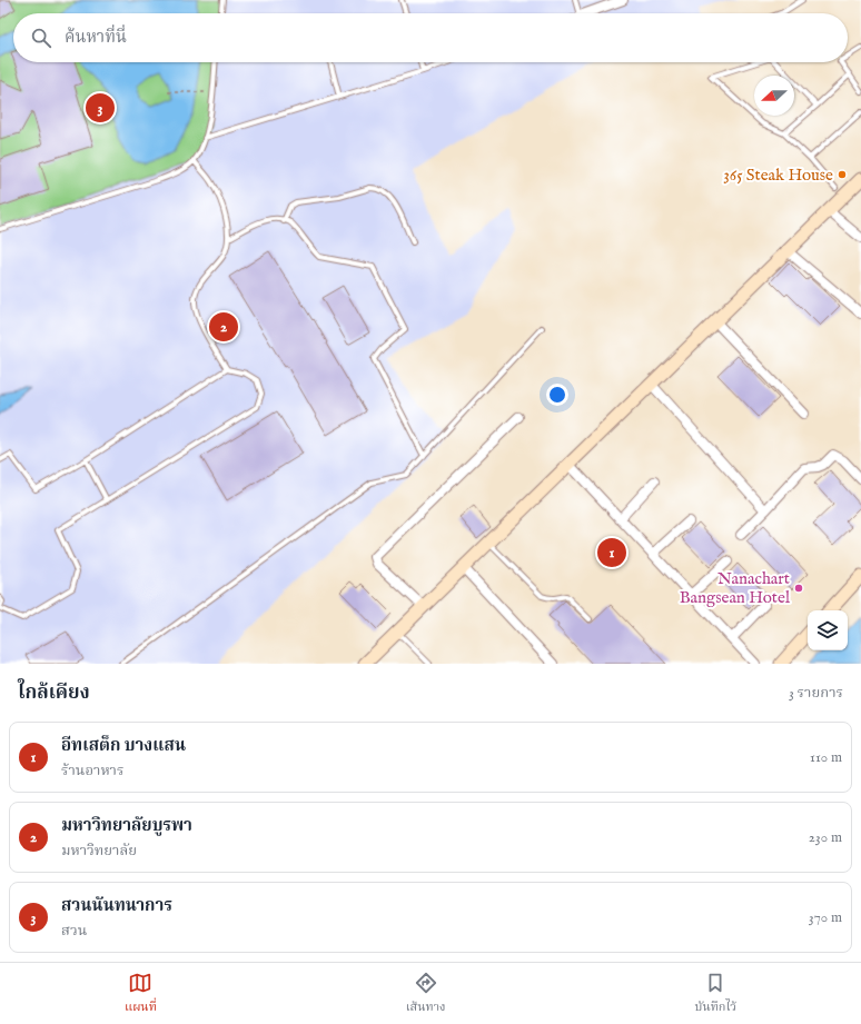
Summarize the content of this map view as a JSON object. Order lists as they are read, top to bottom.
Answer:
{
  "places": ["365 Steak House", "Nanachart Bangsean Hotel"],
  "north": "left",
  "page": {
    "search": "ค้นหาที่นี่",
    "pins": ["3", "2", "1"],
    "heading": ["ใกล้เคียง", "3 รายการ"],
    "list": [
      {
        "mark": "1",
        "name": "อีทเสต็ก บางแสน",
        "note": "ร้านอาหาร",
        "value": "110 m"
      },
      {
        "mark": "2",
        "name": "มหาวิทยาลัยบูรพา",
        "note": "มหาวิทยาลัย",
        "value": "230 m"
      },
      {
        "mark": "3",
        "name": "สวนนันทนาการ",
        "note": "สวน",
        "value": "370 m"
      }
    ],
    "nav": ["แผนที่", "เส้นทาง", "บันทึกไว้"]
  }
}
